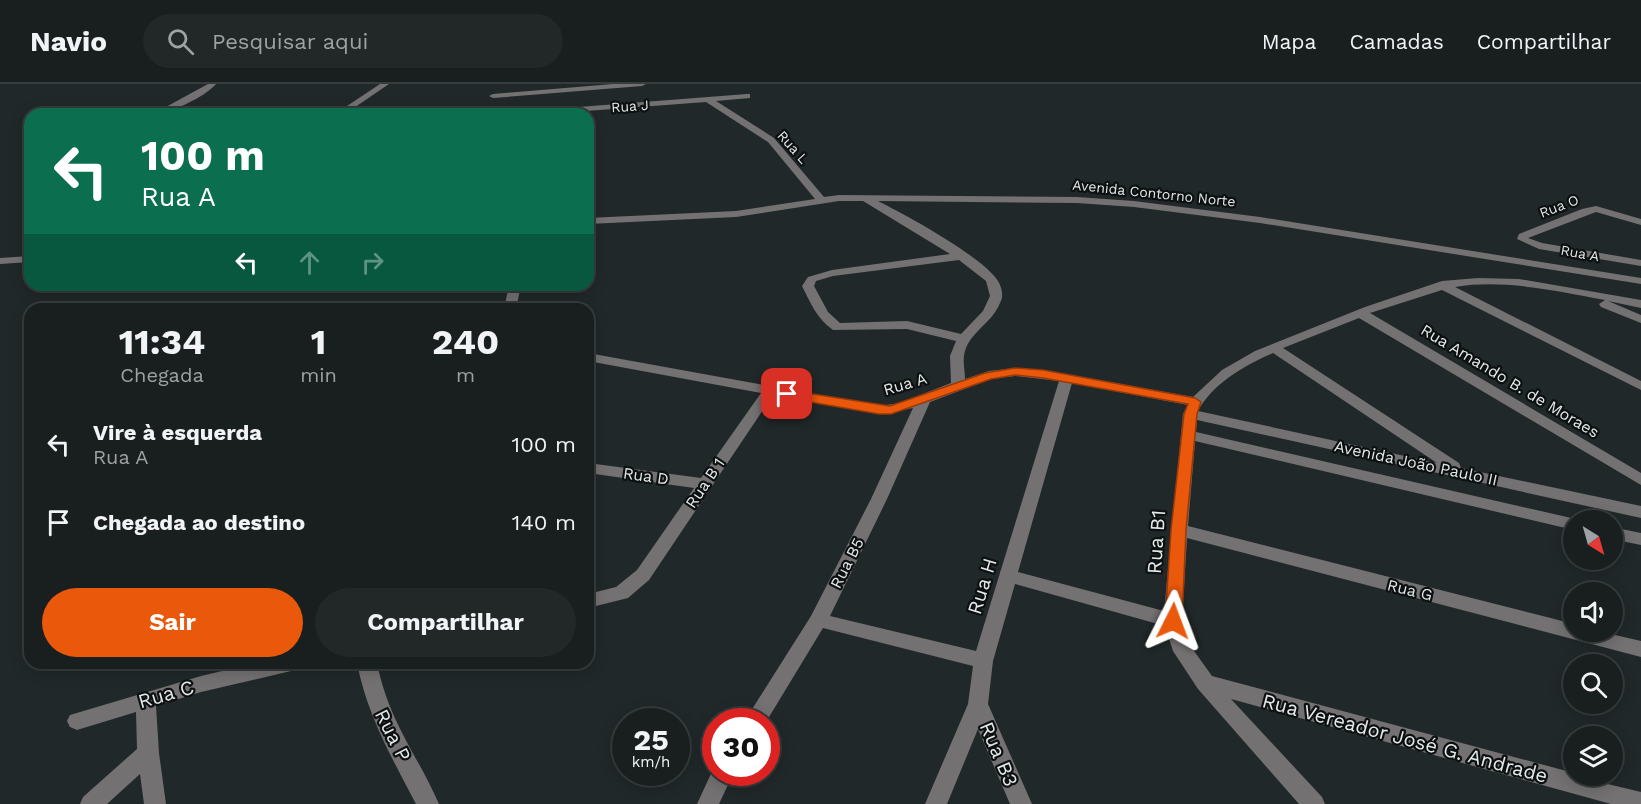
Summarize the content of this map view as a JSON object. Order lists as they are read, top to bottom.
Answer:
{
  "streets": {
    "street": [
      "Rua J",
      "Rua L",
      "Avenida Contorno Norte",
      "Rua O",
      "Rua A",
      "Rua Amando B. de Moraes",
      "Avenida João Paulo II",
      "Rua D",
      "Rua B 1",
      "Rua B1",
      "Rua B5",
      "Rua H",
      "Rua G",
      "Rua C",
      "Rua P",
      "Rua Vereador José G. Andrade",
      "Rua B3"
    ]
  },
  "crossings": [
    ["Rua J", "Rua L"],
    ["Rua L", "Avenida Contorno Norte"],
    ["Rua O", "Rua A"],
    ["Rua A", "Avenida João Paulo II"],
    ["Rua A", "Rua B 1"],
    ["Rua A", "Rua B1"],
    ["Rua A", "Rua B5"],
    ["Rua A", "Rua H"],
    ["Avenida João Paulo II", "Rua B1"],
    ["Rua D", "Rua B 1"],
    ["Rua B1", "Rua G"],
    ["Rua B1", "Rua Vereador José G. Andrade"],
    ["Rua H", "Rua B3"]
  ],
  "north": "bottom right",
  "page": {
    "header": "Navio",
    "search": "Pesquisar aqui",
    "nav": ["Mapa", "Camadas", "Compartilhar"],
    "turn": ["100 m", "Rua A"],
    "eta": [
      "11:34",
      "Chegada",
      "1",
      "min",
      "240",
      "m"
    ],
    "list": [
      {
        "name": "Vire à esquerda",
        "note": "Rua A",
        "value": "100 m"
      },
      {
        "name": "Chegada ao destino",
        "value": "140 m"
      }
    ],
    "buttons": ["Sair", "Compartilhar"],
    "speed": "25 km/h",
    "limit": "30"
  }
}
